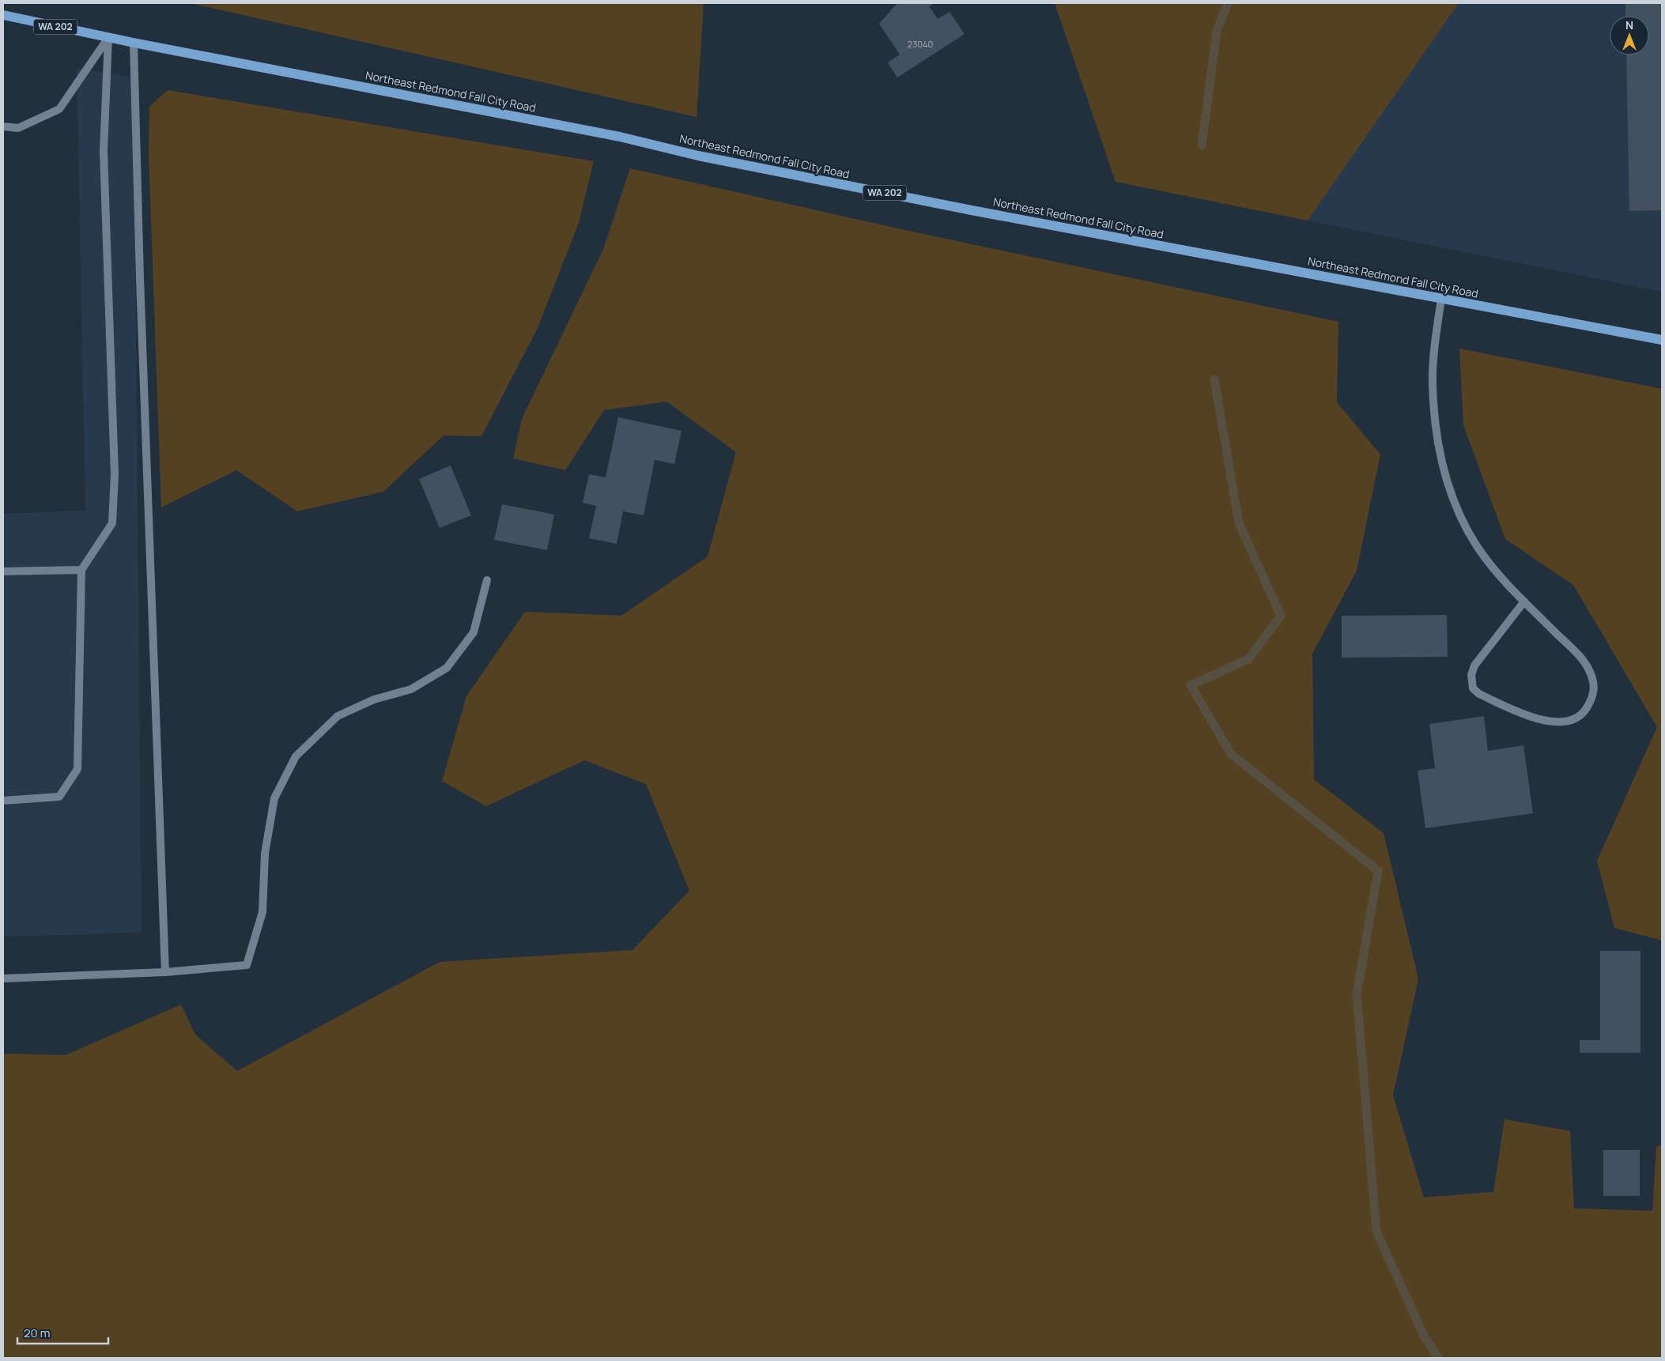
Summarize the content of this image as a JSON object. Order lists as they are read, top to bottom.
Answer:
{
  "streets": {
    "main road": ["WA 202", "Northeast Redmond Fall City Road"]
  },
  "house_numbers": ["23040"],
  "scale_bar": "20 m",
  "north": "top"
}
